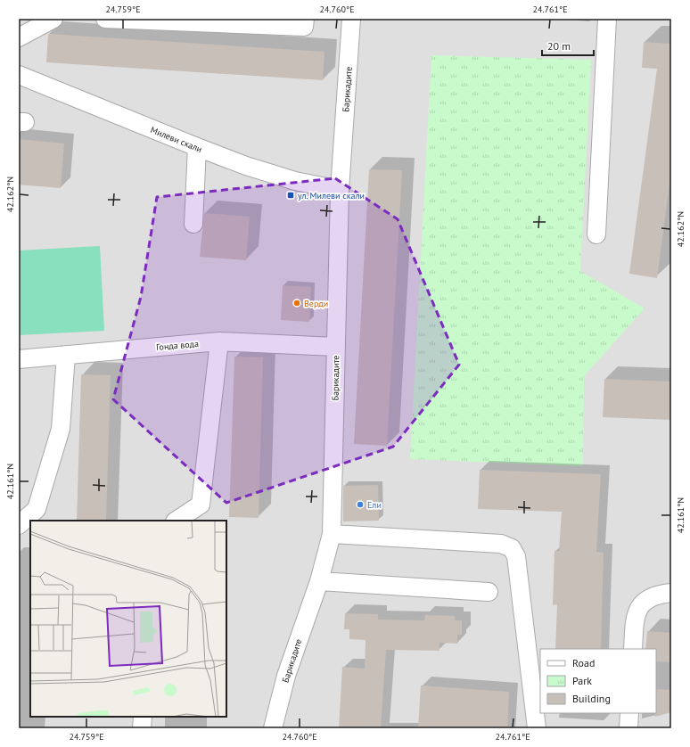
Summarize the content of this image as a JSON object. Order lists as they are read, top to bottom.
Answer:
{
  "streets": {
    "street": ["Барикадите", "Милеви скали", "Гонда вода"]
  },
  "crossings": [
    ["Барикадите", "Милеви скали"],
    ["Барикадите", "Гонда вода"]
  ],
  "places": {
    "transit": ["ул. Милеви скали"],
    "other": ["Верди", "Ели"]
  },
  "legend": ["Road", "Park", "Building"],
  "scale_bar": "20 m",
  "coordinates": [
    "24.759°E",
    "24.760°E",
    "24.761°E",
    "42.162°N",
    "42.161°N"
  ]
}
